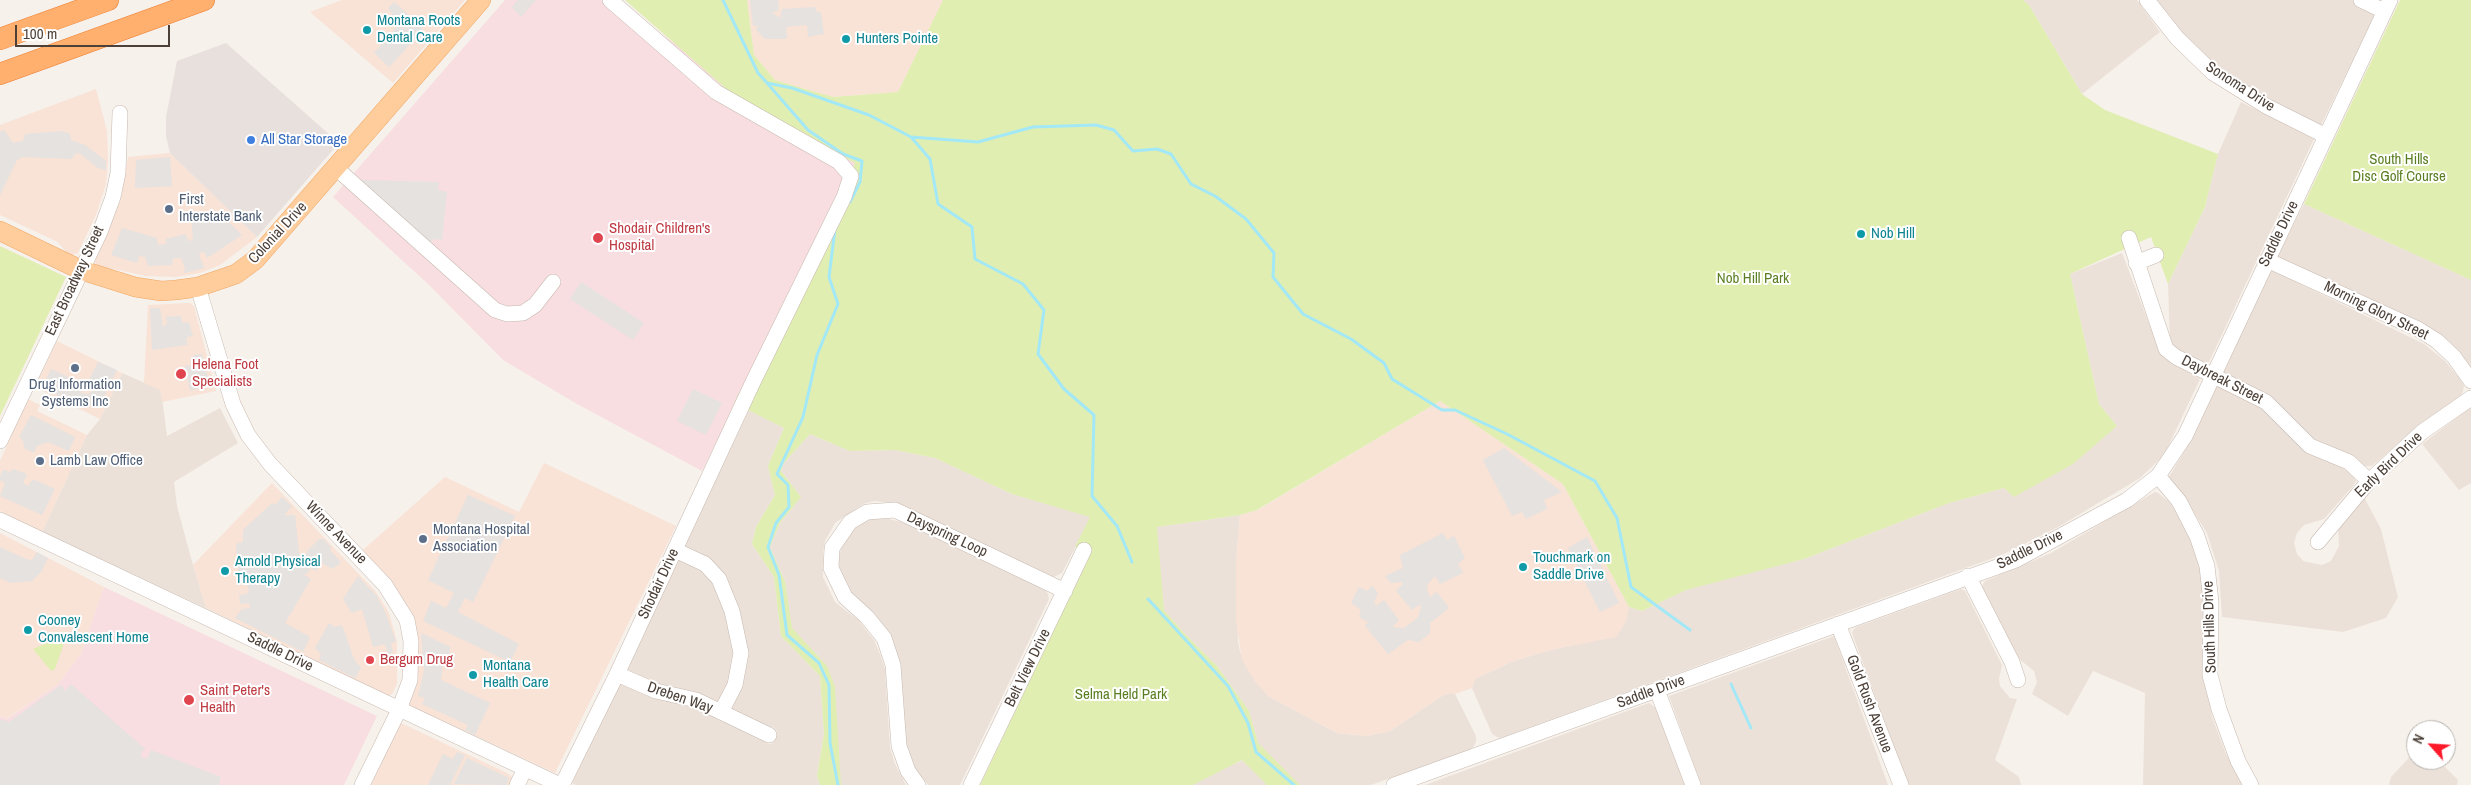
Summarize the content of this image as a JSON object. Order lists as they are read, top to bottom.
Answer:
{
  "streets": {
    "main road": ["Colonial Drive"],
    "street": [
      "Sonoma Drive",
      "Saddle Drive",
      "East Broadway Street",
      "Morning Glory Street",
      "Daybreak Street",
      "Early Bird Drive",
      "Winne Avenue",
      "Dayspring Loop",
      "Shodair Drive",
      "South Hills Drive",
      "Belt View Drive",
      "Dreben Way",
      "Gold Rush Avenue"
    ]
  },
  "crossings": [
    ["Sonoma Drive", "Saddle Drive"],
    ["Colonial Drive", "East Broadway Street"],
    ["Colonial Drive", "Winne Avenue"],
    ["Saddle Drive", "Morning Glory Street"],
    ["Saddle Drive", "Daybreak Street"],
    ["Saddle Drive", "Winne Avenue"],
    ["Saddle Drive", "Shodair Drive"],
    ["Saddle Drive", "South Hills Drive"],
    ["Saddle Drive", "Gold Rush Avenue"],
    ["Daybreak Street", "Early Bird Drive"],
    ["Dayspring Loop", "Belt View Drive"],
    ["Shodair Drive", "Dreben Way"]
  ],
  "parks": ["South Hills Disc Golf Course", "Nob Hill Park", "Selma Held Park"],
  "places": [
    "Montana Roots Dental Care",
    "Hunters Pointe",
    "All Star Storage",
    "First Interstate Bank",
    "Nob Hill",
    "Shodair Children's Hospital",
    "Drug Information Systems Inc",
    "Helena Foot Specialists",
    "Lamb Law Office",
    "Montana Hospital Association",
    "Touchmark on Saddle Drive",
    "Arnold Physical Therapy",
    "Cooney Convalescent Home",
    "Bergum Drug",
    "Montana Health Care",
    "Saint Peter's Health"
  ],
  "scale_bar": "100 m",
  "north": "top left"
}
